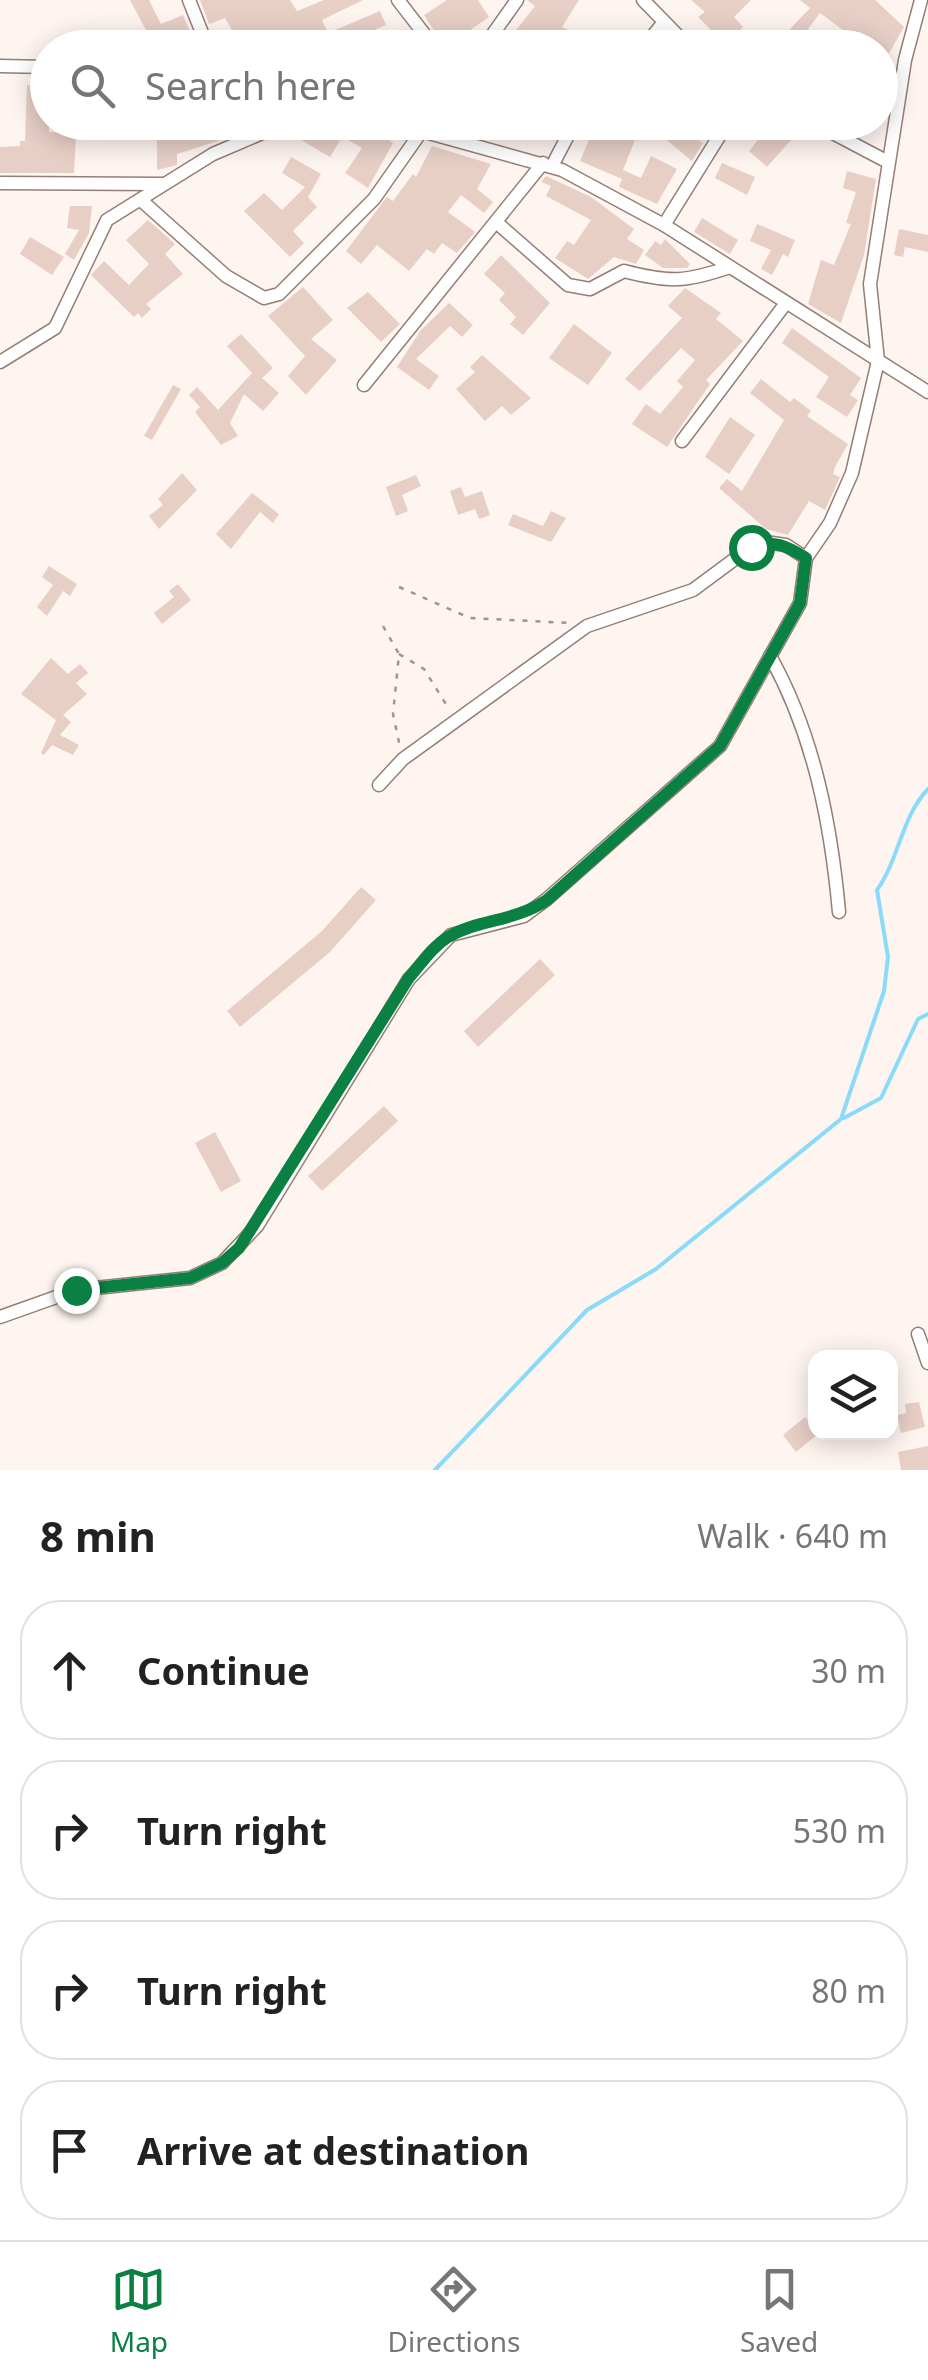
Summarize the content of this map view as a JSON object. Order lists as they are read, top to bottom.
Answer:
{
  "page": {
    "search": "Search here",
    "heading": ["8 min", "Walk · 640 m"],
    "list": [
      ["Continue", "30 m"],
      ["Turn right", "530 m"],
      ["Turn right", "80 m"],
      "Arrive at destination"
    ],
    "nav": ["Map", "Directions", "Saved"]
  }
}
